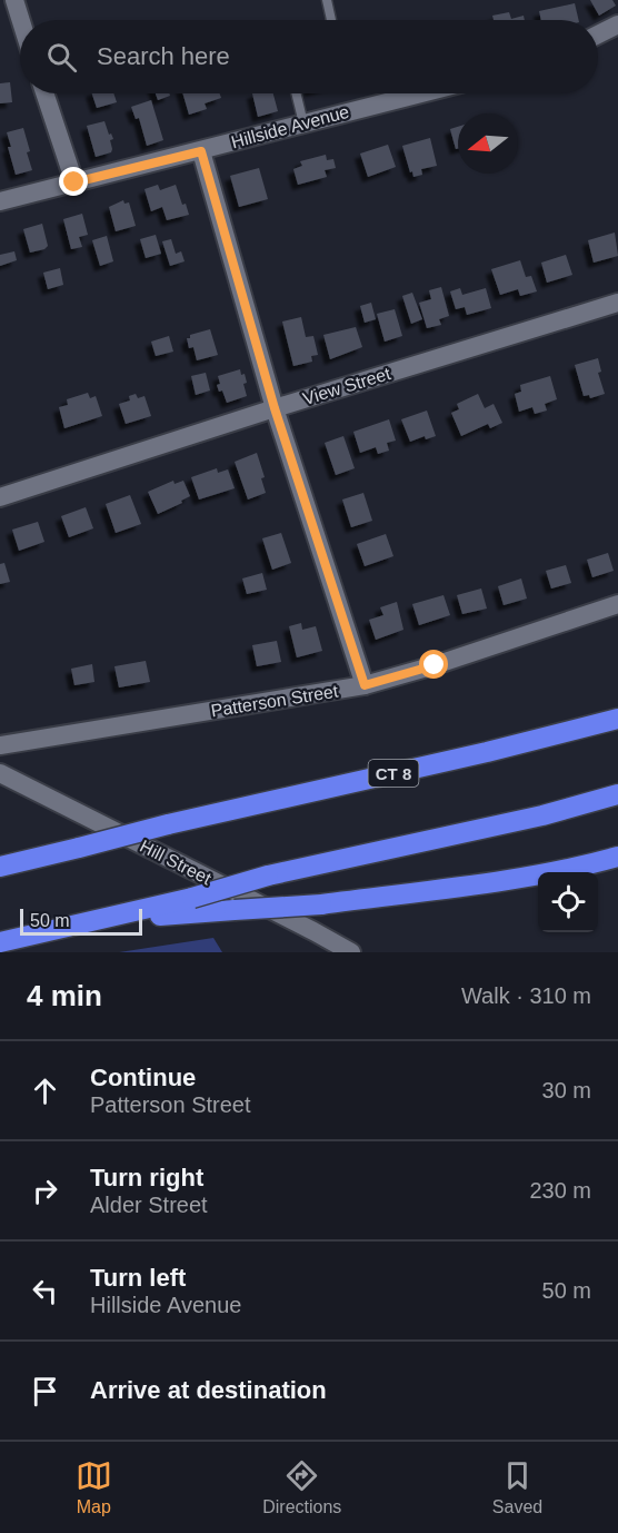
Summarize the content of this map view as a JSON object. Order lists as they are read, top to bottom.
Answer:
{
  "streets": {
    "highway": ["CT 8"],
    "street": [
      "Hillside Avenue",
      "View Street",
      "Patterson Street",
      "Hill Street"
    ]
  },
  "scale_bar": "50 m",
  "north": "left",
  "page": {
    "search": "Search here",
    "scale": "50 m",
    "heading": ["4 min", "Walk · 310 m"],
    "list": [
      ["Continue", "Patterson Street", "30 m"],
      ["Turn right", "Alder Street", "230 m"],
      ["Turn left", "Hillside Avenue", "50 m"],
      "Arrive at destination"
    ],
    "nav": ["Map", "Directions", "Saved"]
  }
}
